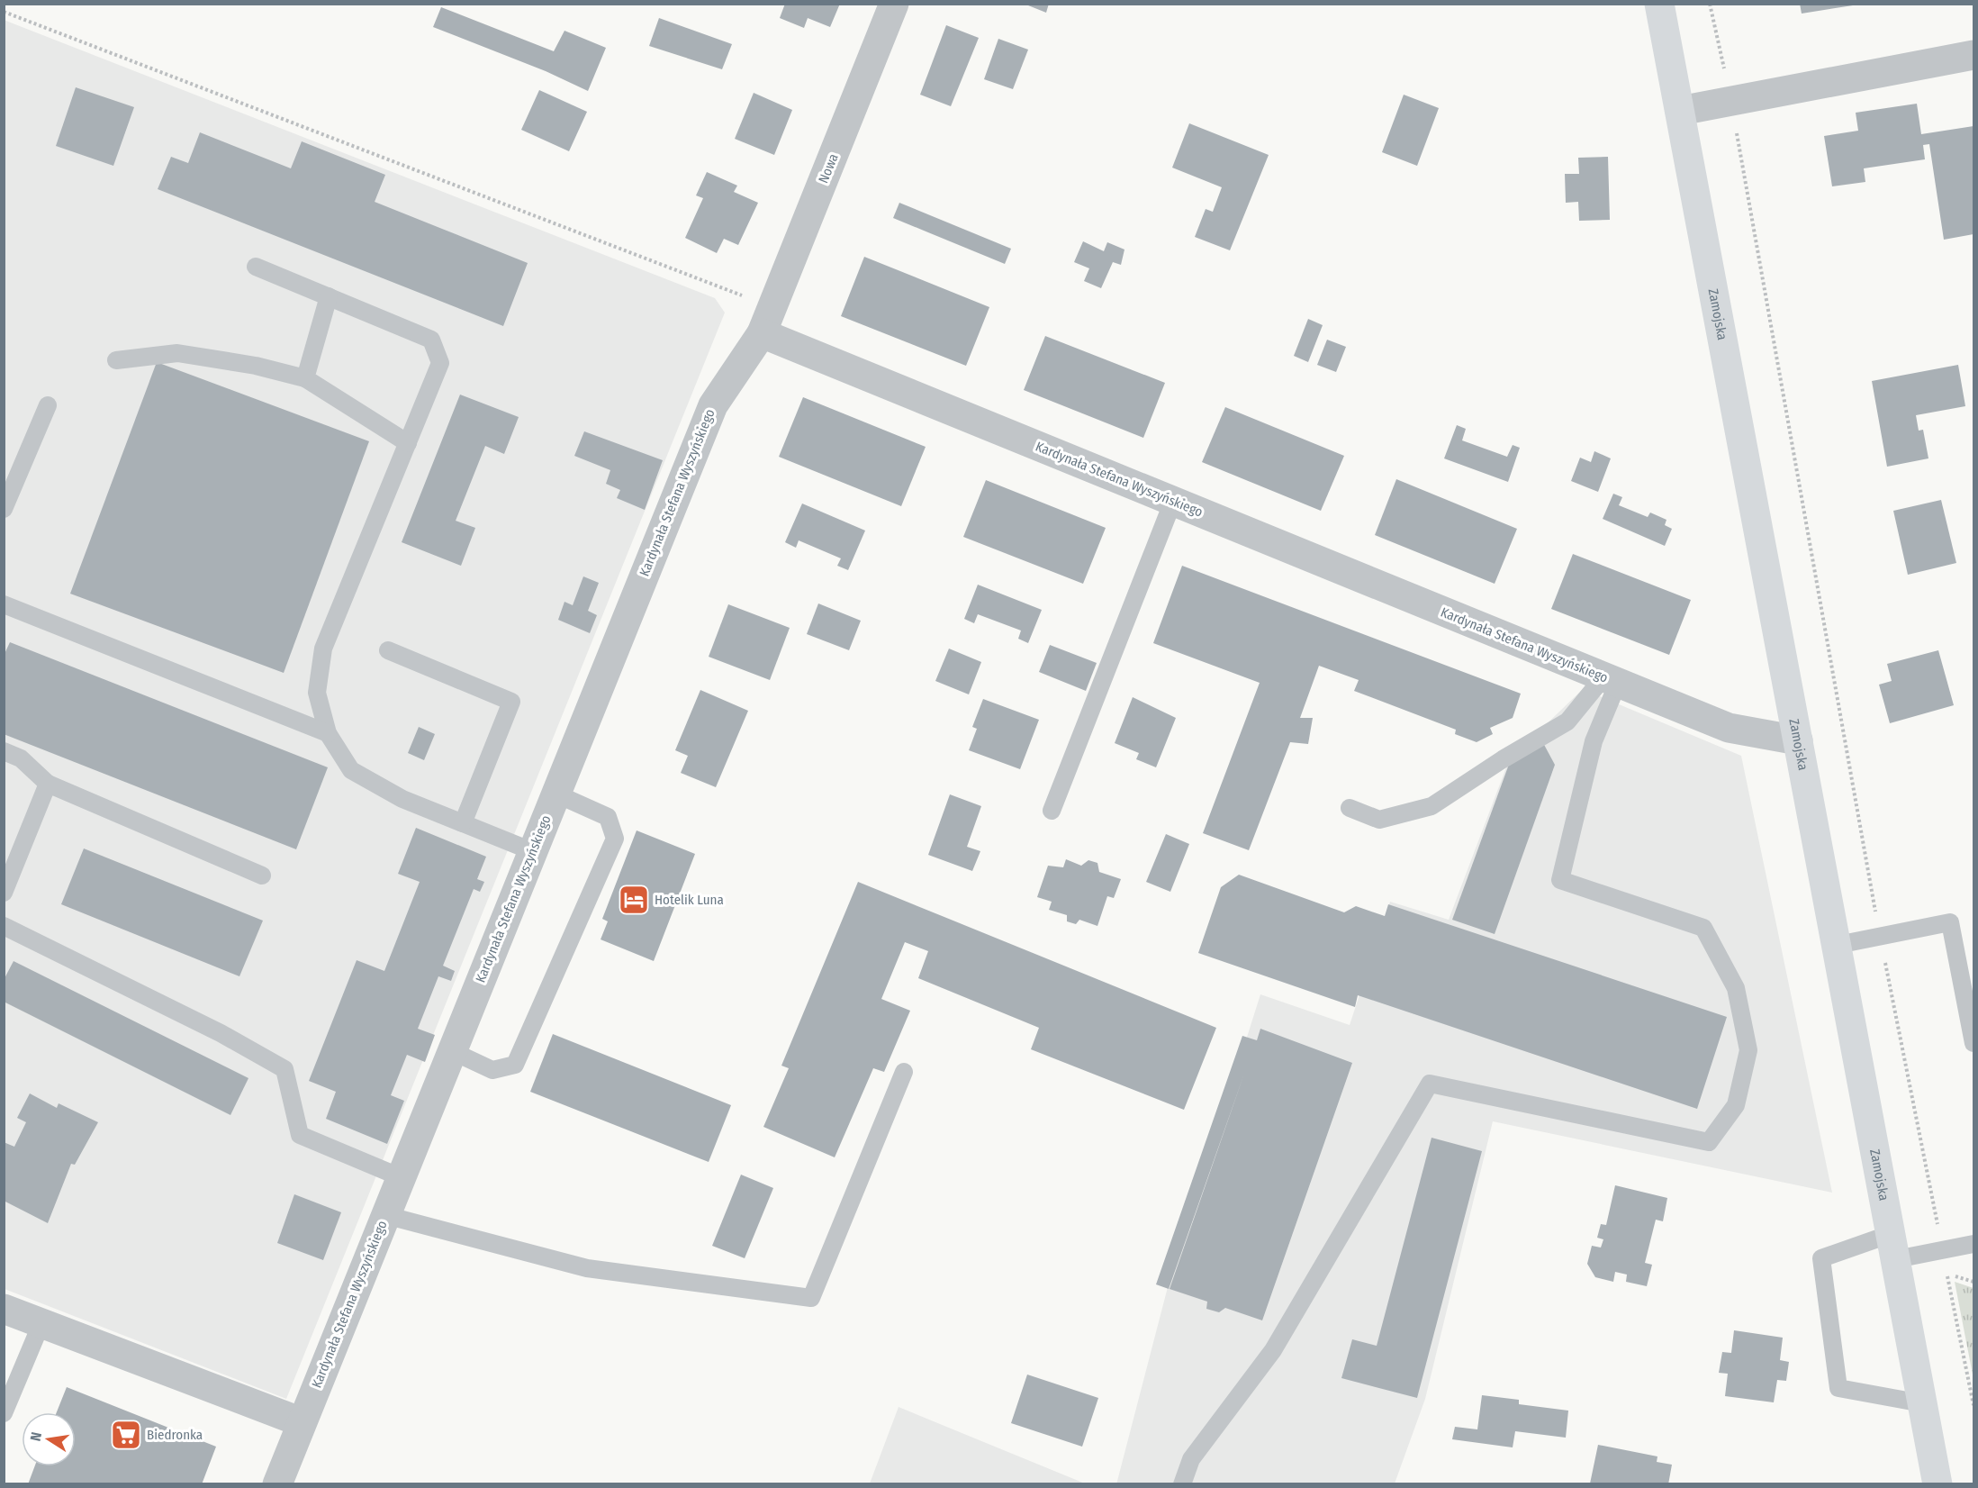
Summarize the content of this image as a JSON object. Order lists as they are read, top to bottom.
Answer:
{
  "streets": {
    "street": ["Nowa", "Zamojska", "Kardynała Stefana Wyszyńskiego"]
  },
  "crossings": [
    ["Nowa", "Kardynała Stefana Wyszyńskiego"],
    ["Zamojska", "Kardynała Stefana Wyszyńskiego"]
  ],
  "places": {
    "hotel": ["Hotelik Luna"],
    "supermarket": ["Biedronka"]
  },
  "north": "left"
}
